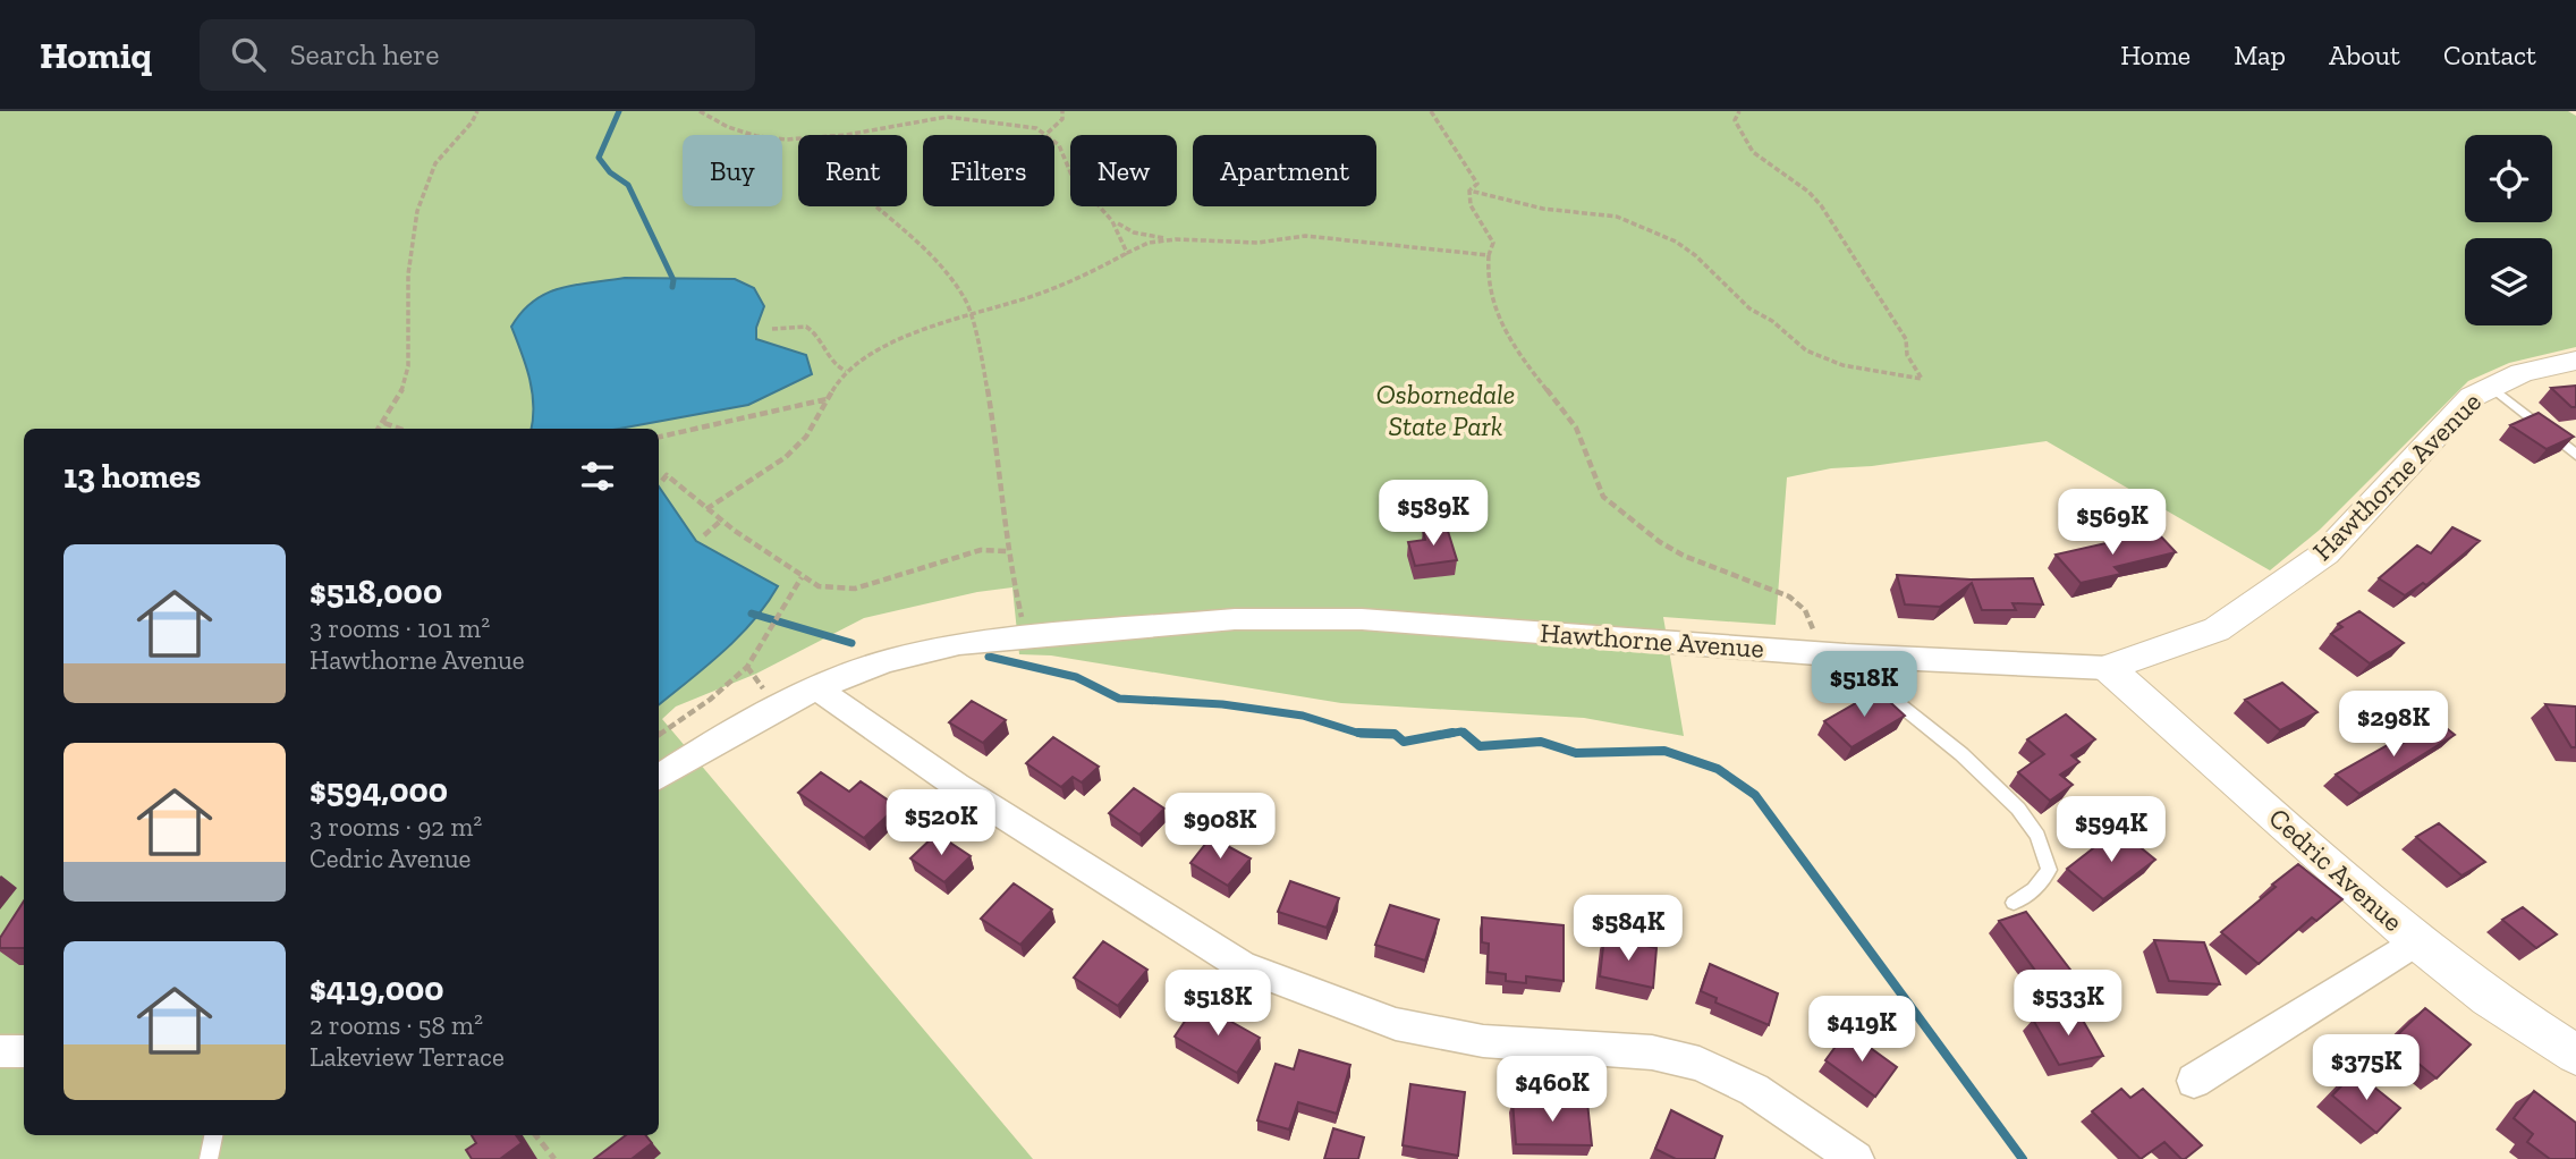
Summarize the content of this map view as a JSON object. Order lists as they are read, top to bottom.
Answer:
{
  "streets": {
    "street": ["Hawthorne Avenue", "Cedric Avenue"]
  },
  "crossings": [
    ["Hawthorne Avenue", "Cedric Avenue"]
  ],
  "parks": ["Osbornedale State Park"],
  "page": {
    "header": "Homiq",
    "search": "Search here",
    "nav": [
      "Home",
      "Map",
      "About",
      "Contact"
    ],
    "chip": [
      "Buy",
      "Rent",
      "Filters",
      "New",
      "Apartment"
    ],
    "heading": "13 homes",
    "price": [
      "$589K",
      "$569K",
      "$518K",
      "$298K",
      "$520K",
      "$908K",
      "$594K",
      "$584K",
      "$518K",
      "$533K",
      "$419K",
      "$375K",
      "$460K"
    ],
    "list": [
      {
        "name": "$518,000",
        "note": "3 rooms · 101 m² · Hawthorne Avenue"
      },
      {
        "name": "$594,000",
        "note": "3 rooms · 92 m² · Cedric Avenue"
      },
      {
        "name": "$419,000",
        "note": "2 rooms · 58 m² · Lakeview Terrace"
      }
    ]
  }
}
